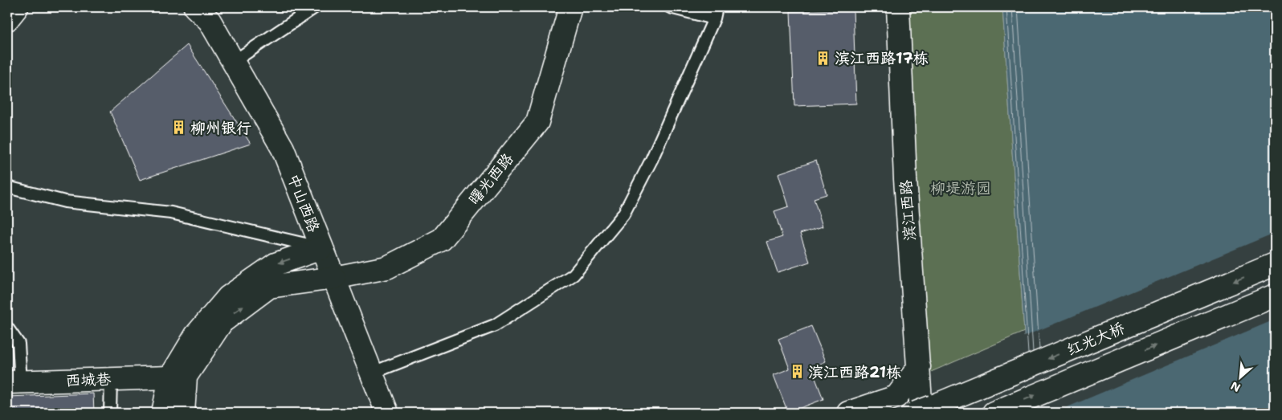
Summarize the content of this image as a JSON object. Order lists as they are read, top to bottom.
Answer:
{
  "streets": {
    "street": [
      "曙光西路",
      "中山西路",
      "滨江西路",
      "红光大桥",
      "西城巷"
    ]
  },
  "crossings": [
    ["曙光西路", "中山西路"]
  ],
  "parks": ["柳堤游园"],
  "places": {
    "building": ["滨江西路17栋", "柳州银行", "滨江西路21栋"]
  },
  "north": "bottom left"
}
